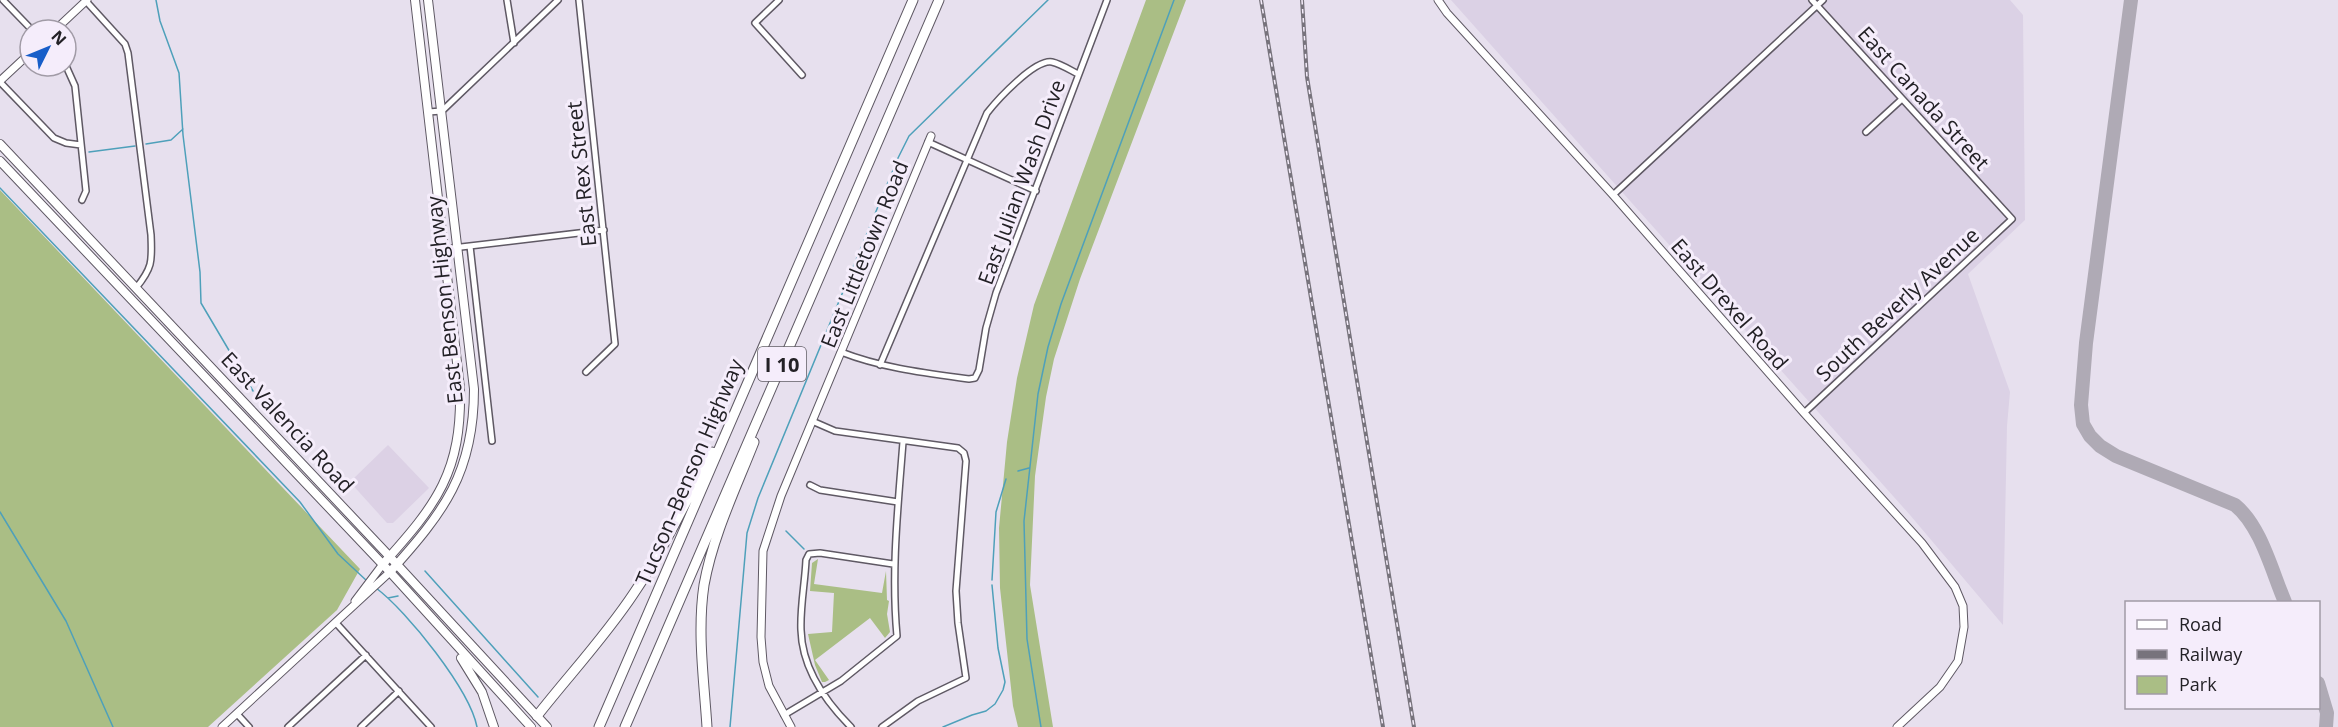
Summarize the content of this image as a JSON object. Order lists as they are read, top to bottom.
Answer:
{
  "streets": {
    "highway": ["I 10", "Tucson–Benson Highway"],
    "main road": ["East Benson Highway", "East Valencia Road"],
    "street": [
      "East Canada Street",
      "East Rex Street",
      "East Julian Wash Drive",
      "East Littletown Road",
      "East Drexel Road",
      "South Beverly Avenue"
    ]
  },
  "crossings": [
    ["East Canada Street", "South Beverly Avenue"],
    ["East Benson Highway", "East Valencia Road"],
    ["East Drexel Road", "South Beverly Avenue"]
  ],
  "legend": ["Road", "Railway", "Park"],
  "north": "top right"
}
